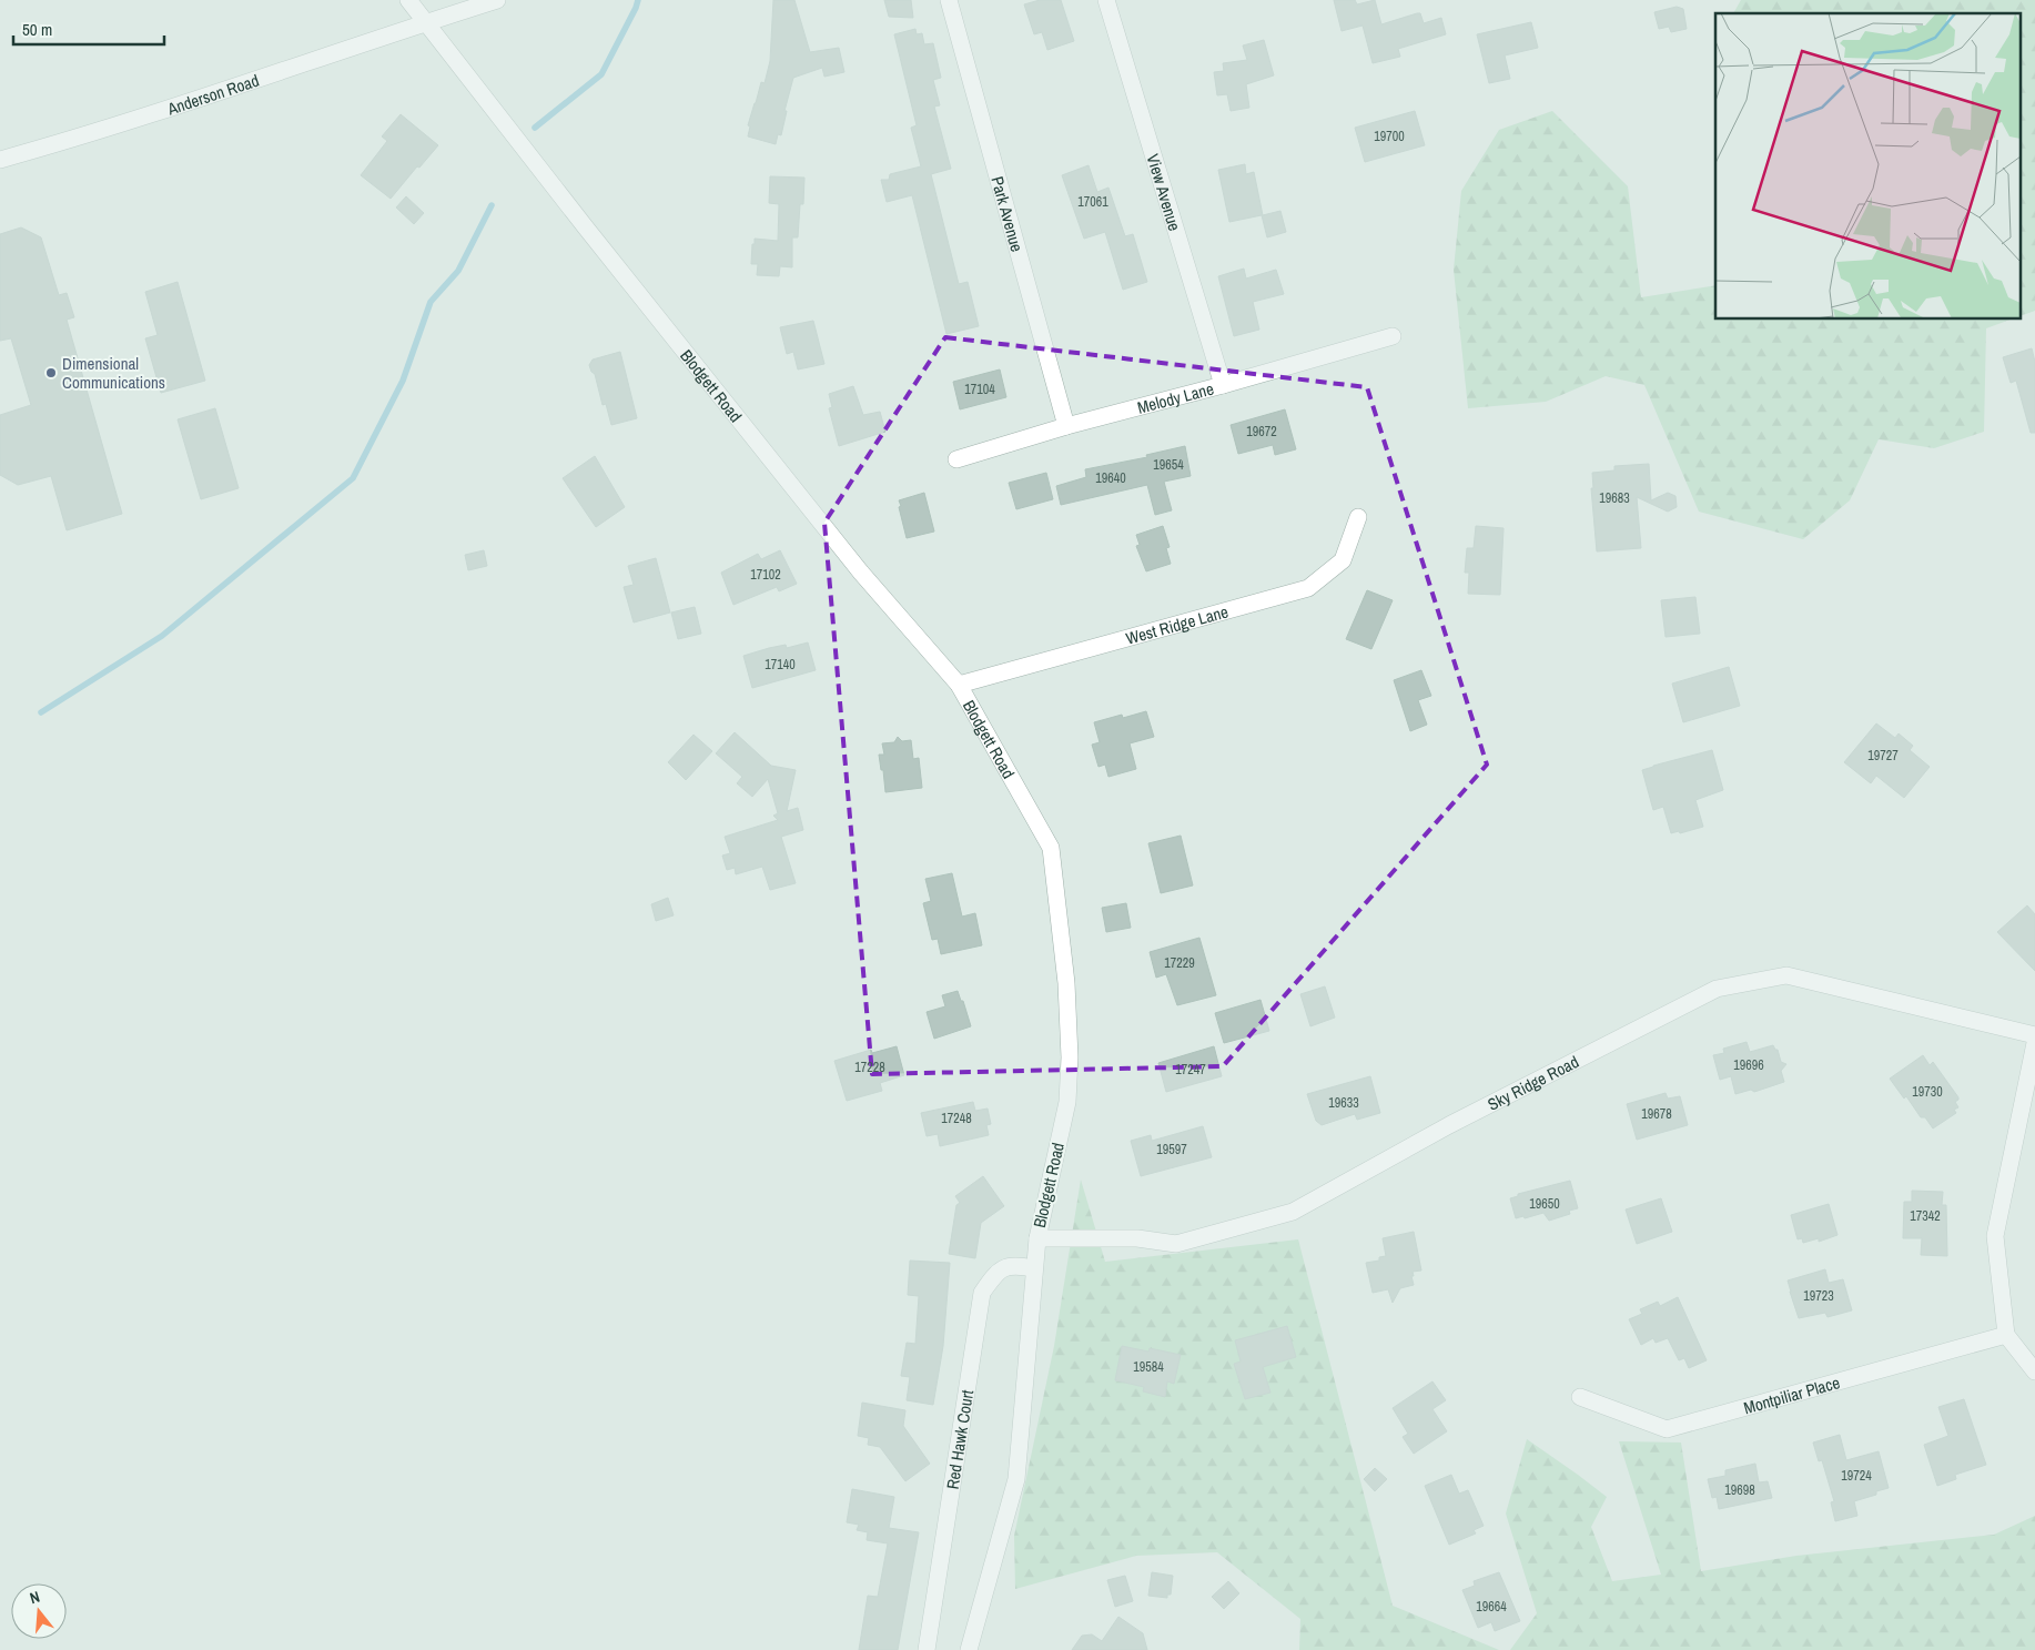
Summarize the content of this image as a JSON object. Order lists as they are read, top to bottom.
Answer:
{
  "streets": {
    "street": [
      "Anderson Road",
      "View Avenue",
      "Park Avenue",
      "Blodgett Road",
      "Melody Lane",
      "West Ridge Lane",
      "Sky Ridge Road",
      "Montpiliar Place",
      "Red Hawk Court"
    ]
  },
  "crossings": [
    ["Anderson Road", "Blodgett Road"],
    ["View Avenue", "Melody Lane"],
    ["Park Avenue", "Melody Lane"],
    ["Blodgett Road", "West Ridge Lane"],
    ["Blodgett Road", "Sky Ridge Road"],
    ["Blodgett Road", "Red Hawk Court"]
  ],
  "places": ["Dimensional Communications"],
  "house_numbers": [
    "19700",
    "17061",
    "17104",
    "19672",
    "19654",
    "19640",
    "19683",
    "17102",
    "17140",
    "19727",
    "17229",
    "19696",
    "17228",
    "17247",
    "19730",
    "19633",
    "19678",
    "17248",
    "19597",
    "19650",
    "17342",
    "19723",
    "19584",
    "19724",
    "19698",
    "19664"
  ],
  "scale_bar": "50 m",
  "north": "top"
}
